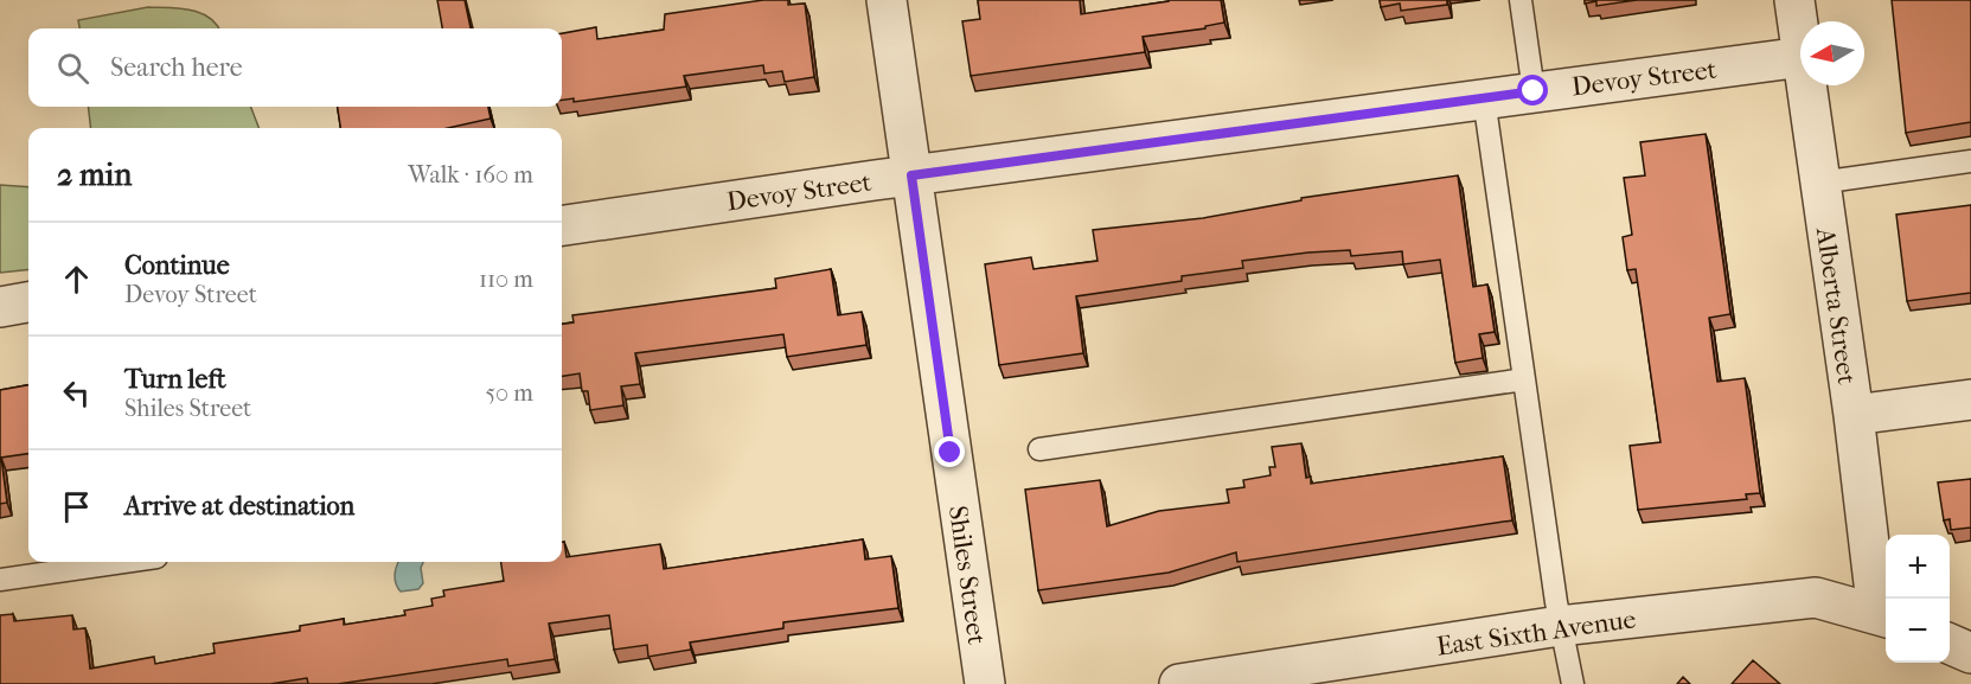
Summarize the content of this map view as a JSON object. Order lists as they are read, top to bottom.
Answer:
{
  "streets": {
    "street": [
      "Devoy Street",
      "Alberta Street",
      "Shiles Street",
      "East Sixth Avenue"
    ]
  },
  "crossings": [
    ["Devoy Street", "Shiles Street"],
    ["Alberta Street", "East Sixth Avenue"]
  ],
  "north": "left",
  "page": {
    "search": "Search here",
    "heading": ["2 min", "Walk · 160 m"],
    "list": [
      ["Continue", "Devoy Street", "110 m"],
      ["Turn left", "Shiles Street", "50 m"],
      "Arrive at destination"
    ],
    "map_buttons": ["+", "−"]
  }
}
